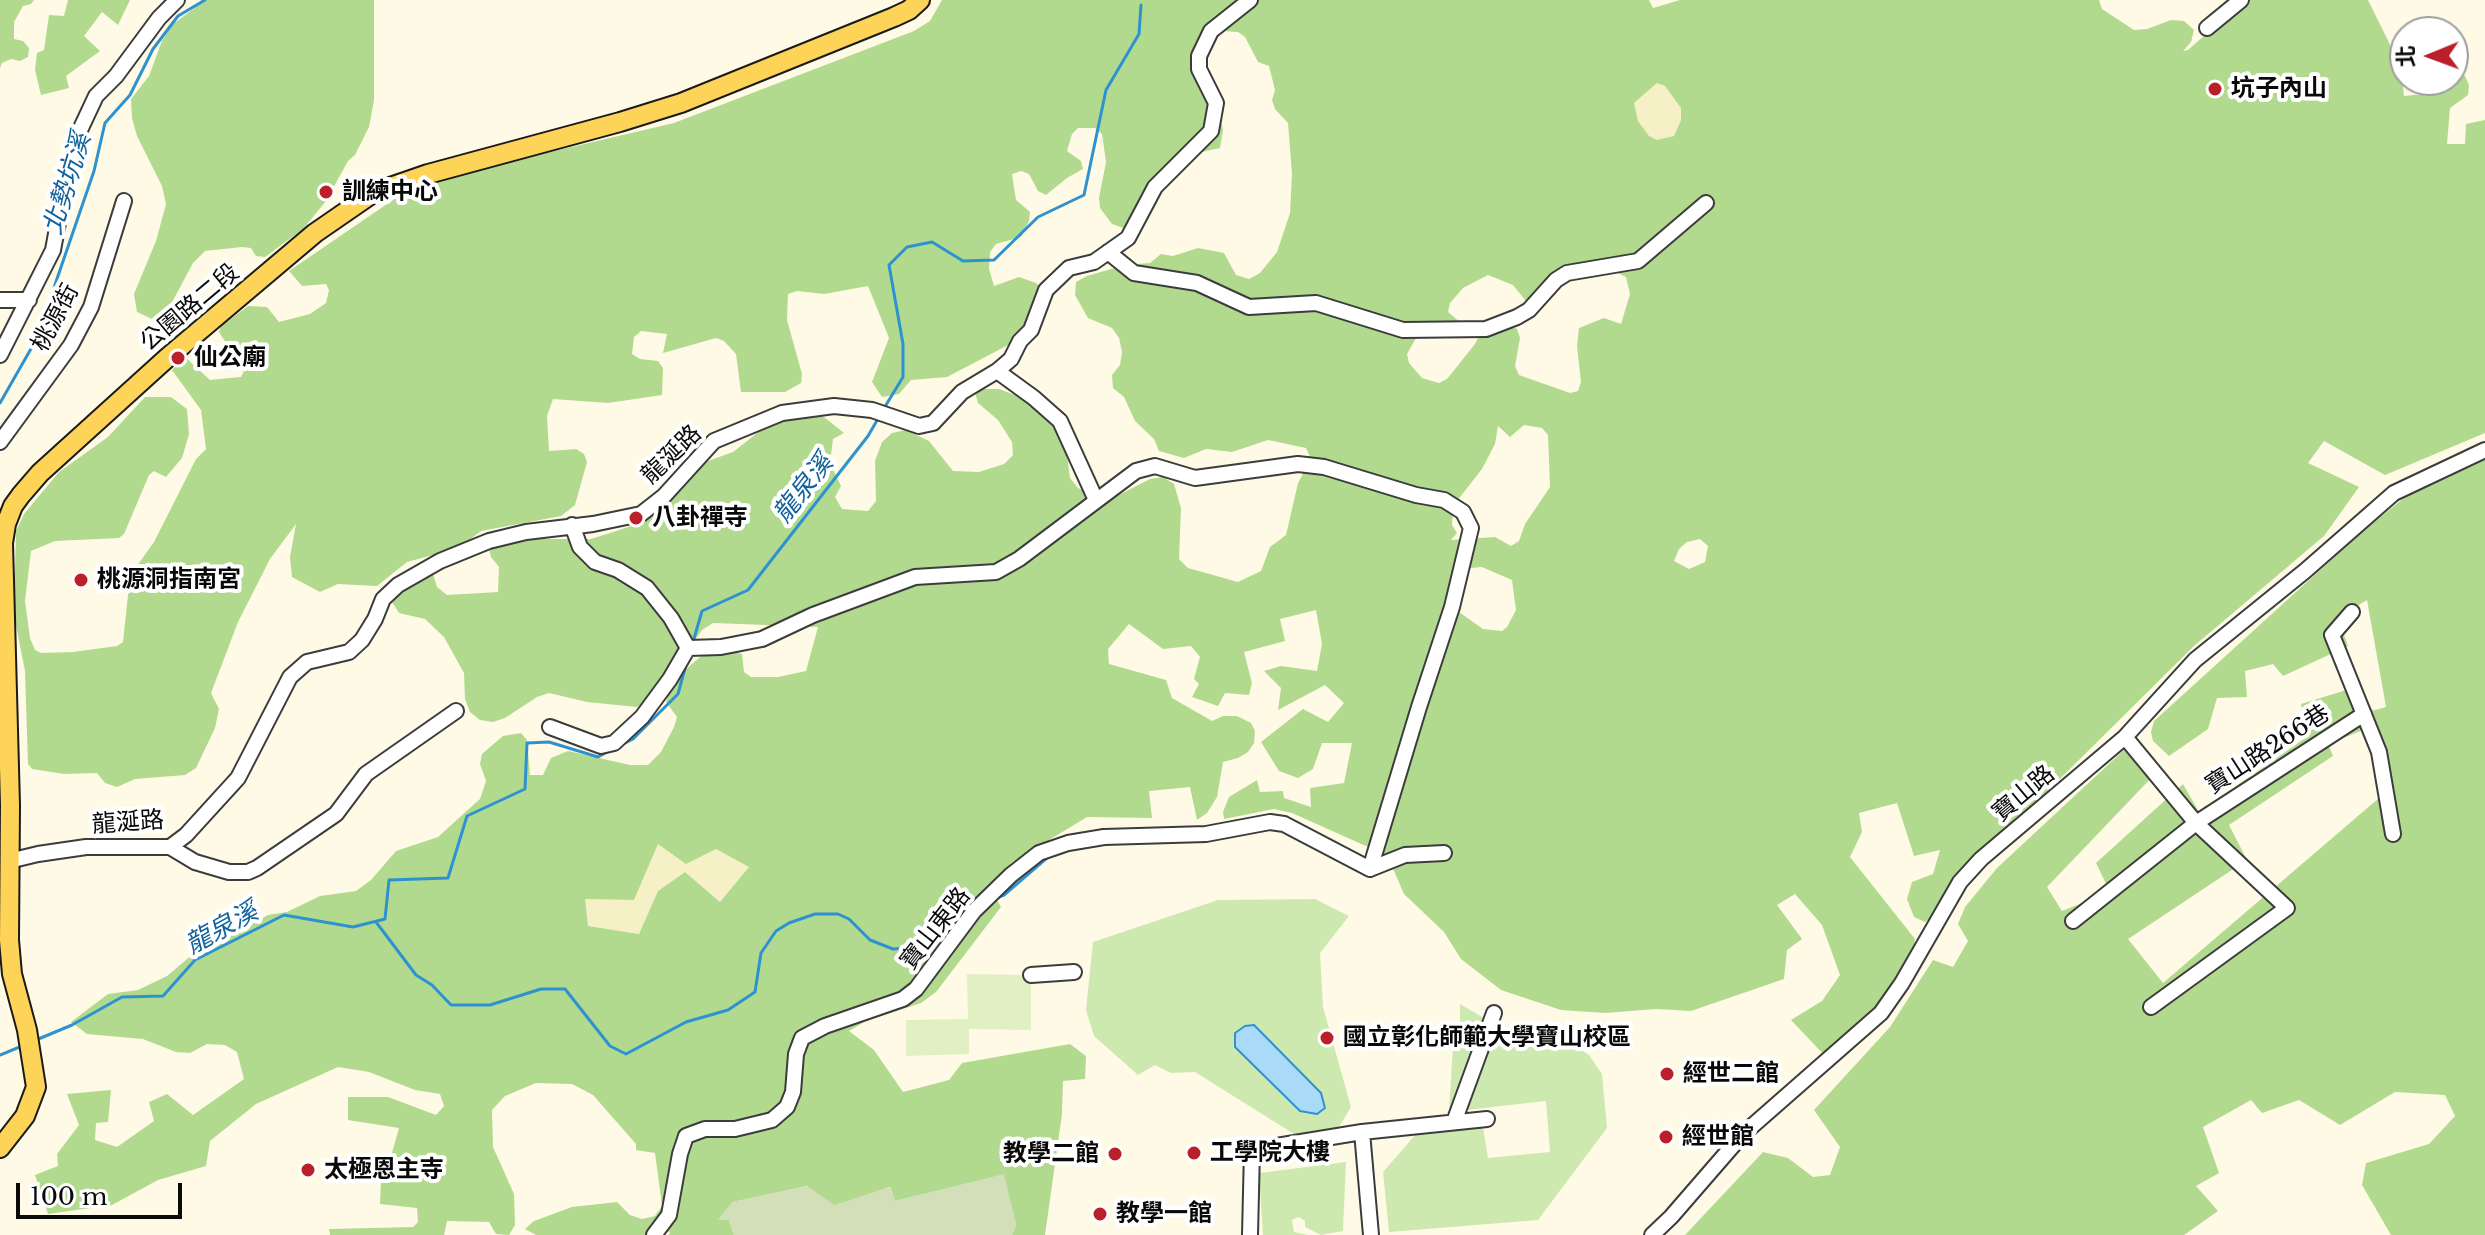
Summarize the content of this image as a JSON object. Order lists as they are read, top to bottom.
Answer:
{
  "streets": {
    "main road": ["公園路二段"],
    "street": [
      "桃源街",
      "龍涎路",
      "寶山路266巷",
      "寶山路",
      "寶山東路"
    ]
  },
  "crossings": [
    ["公園路二段", "龍涎路"],
    ["寶山路266巷", "寶山路"]
  ],
  "water": ["北勢坑溪", "龍泉溪"],
  "places": [
    "坑子內山",
    "訓練中心",
    "仙公廟",
    "八卦禪寺",
    "桃源洞指南宮",
    "國立彰化師範大學寶山校區",
    "經世二館",
    "經世館",
    "工學院大樓",
    "教學二館",
    "太極恩主寺",
    "教學一館"
  ],
  "scale_bar": "100 m",
  "north": "left"
}
